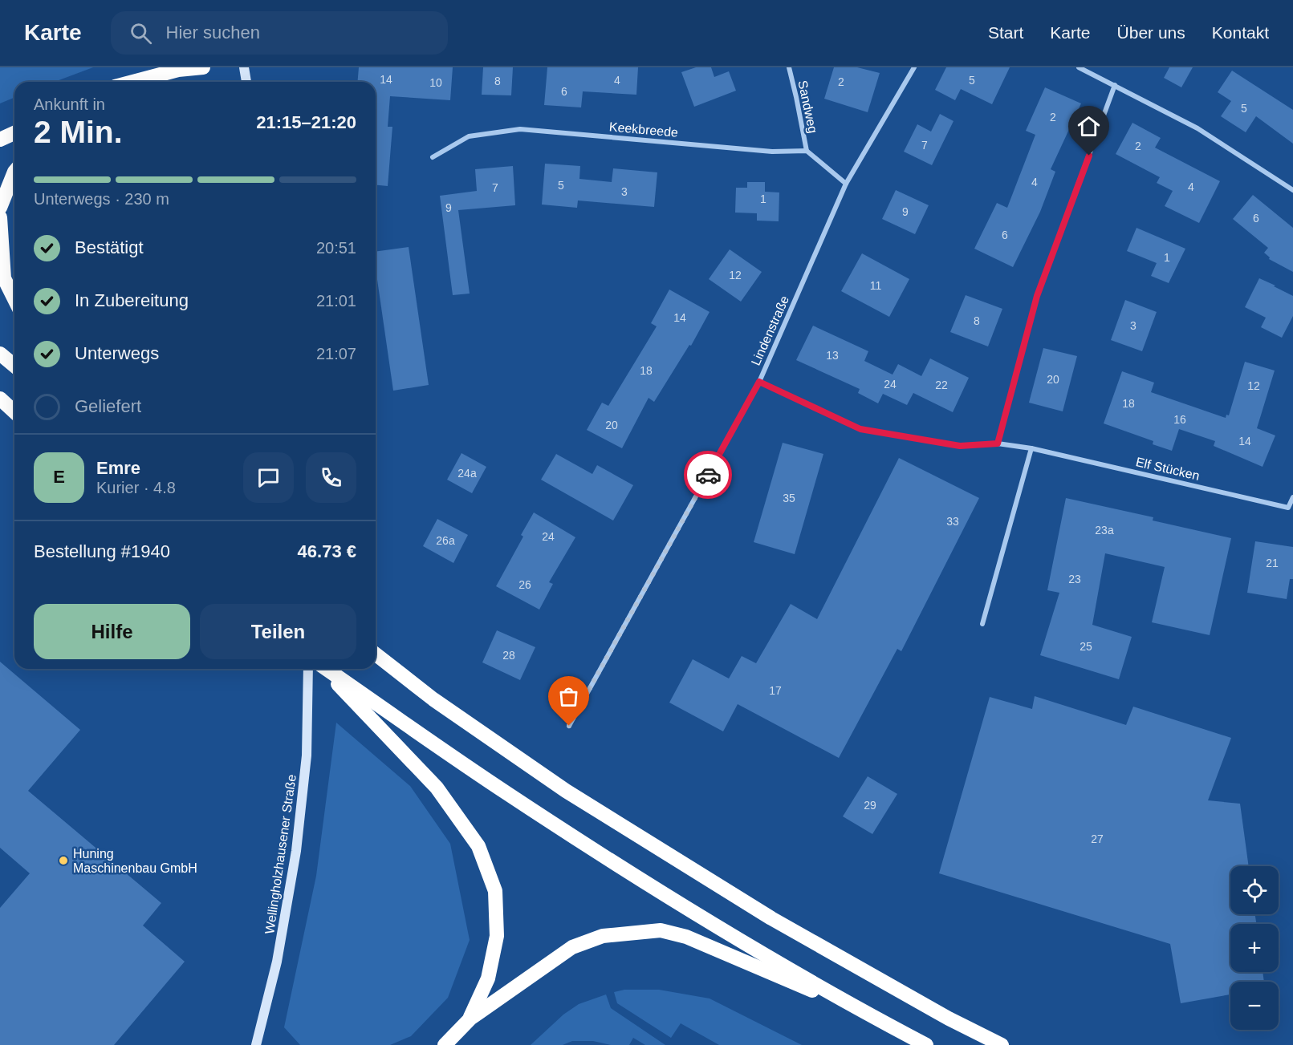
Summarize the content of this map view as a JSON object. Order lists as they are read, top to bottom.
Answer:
{
  "streets": {
    "main road": ["Wellingholzhausener Straße"],
    "street": [
      "Sandweg",
      "Keekbreede",
      "Lindenstraße",
      "Elf Stücken"
    ]
  },
  "crossings": [
    ["Sandweg", "Keekbreede"],
    ["Lindenstraße", "Elf Stücken"]
  ],
  "places": ["Huning Maschinenbau GmbH"],
  "house_numbers": [
    "14",
    "4",
    "5",
    "8",
    "2",
    "10",
    "6",
    "5",
    "2",
    "7",
    "2",
    "4",
    "5",
    "4",
    "7",
    "3",
    "1",
    "9",
    "9",
    "6",
    "6",
    "1",
    "12",
    "11",
    "14",
    "8",
    "3",
    "13",
    "18",
    "20",
    "24",
    "22",
    "12",
    "18",
    "16",
    "20",
    "14",
    "24a",
    "35",
    "33",
    "23a",
    "24",
    "26a",
    "21",
    "23",
    "26",
    "25",
    "28",
    "17",
    "29",
    "27"
  ],
  "page": {
    "header": "Karte",
    "search": "Hier suchen",
    "nav": [
      "Start",
      "Karte",
      "Über uns",
      "Kontakt"
    ],
    "heading": ["2 Min.", "Ankunft in", "21:15–21:20"],
    "panel": [
      "Emre",
      "Kurier · 4.8",
      "Bestellung #1940",
      "46.73 €"
    ],
    "bar": "Unterwegs · 230 m",
    "list": [
      ["Bestätigt", "20:51"],
      ["In Zubereitung", "21:01"],
      ["Unterwegs", "21:07"],
      "Geliefert"
    ],
    "round": "E",
    "buttons": ["Hilfe", "Teilen"],
    "map_buttons": ["+", "−"]
  }
}
